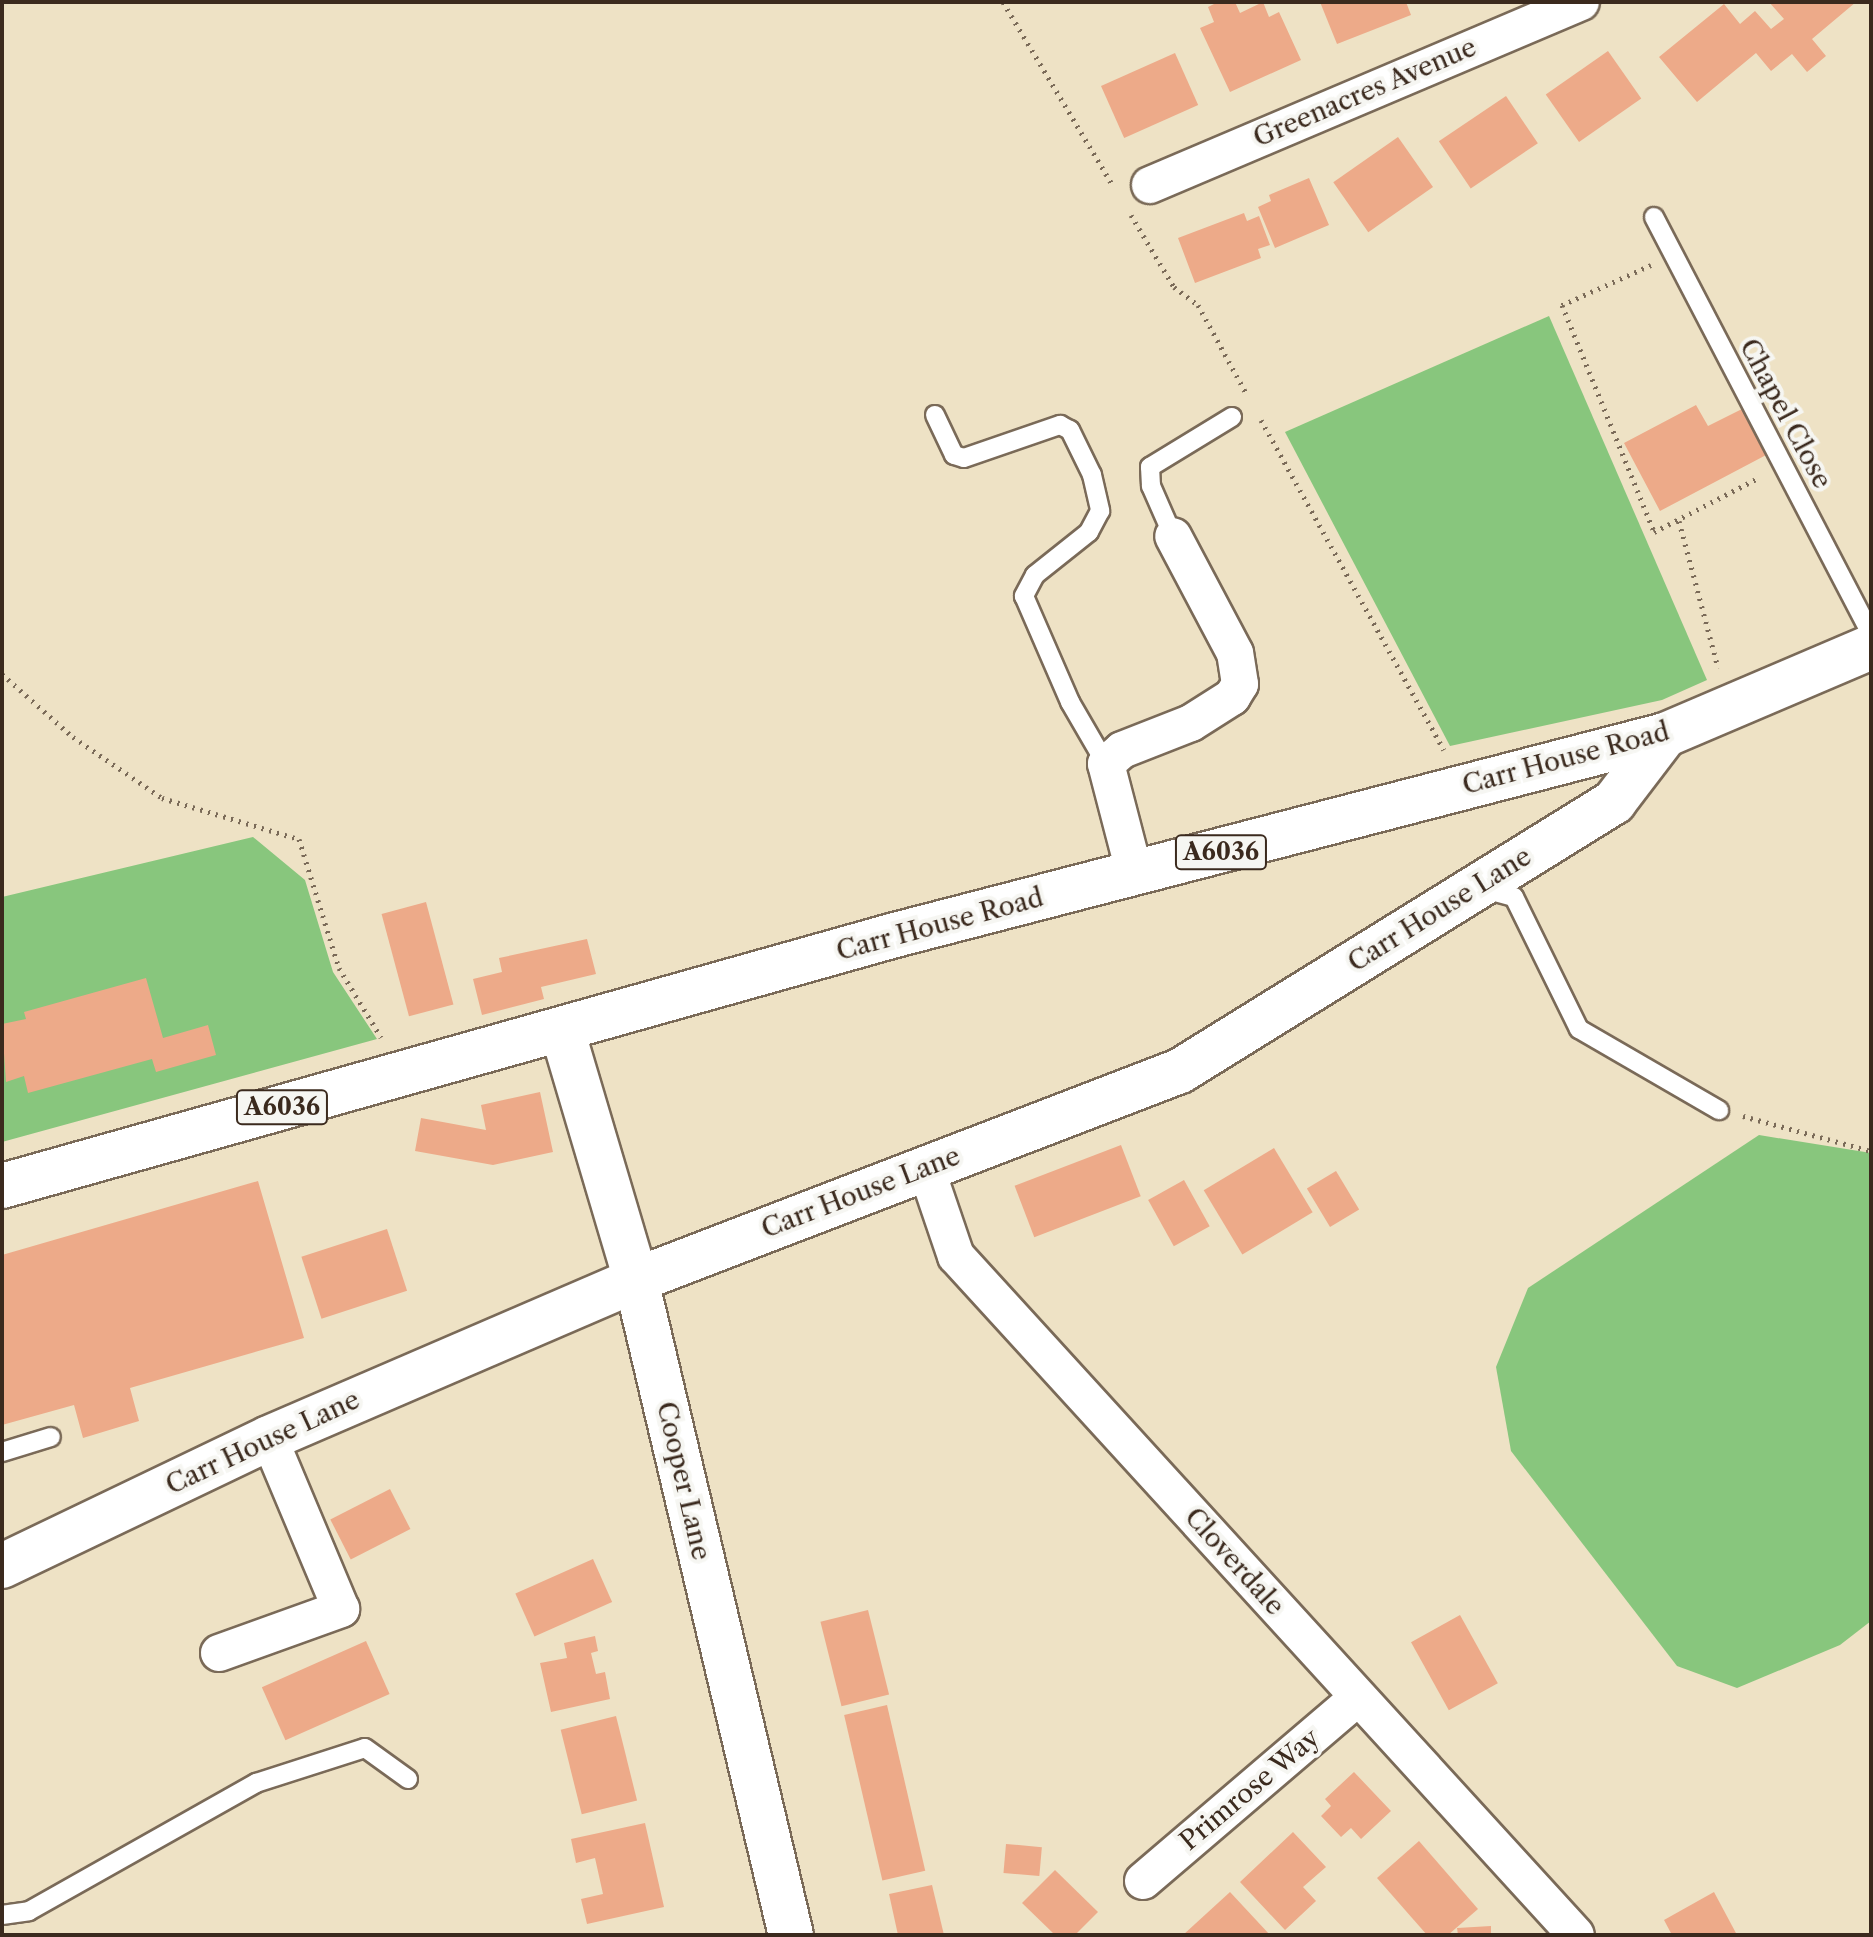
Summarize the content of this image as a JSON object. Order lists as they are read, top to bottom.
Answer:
{
  "streets": {
    "main road": [
      "Carr House Road",
      "A6036",
      "Carr House Lane",
      "Cooper Lane"
    ],
    "street": ["Greenacres Avenue", "Cloverdale", "Primrose Way"],
    "lane": ["Chapel Close"]
  },
  "crossings": [
    ["Carr House Road", "Carr House Lane"],
    ["Carr House Road", "Cooper Lane"],
    ["Carr House Lane", "Cooper Lane"],
    ["Carr House Lane", "Cloverdale"],
    ["Cloverdale", "Primrose Way"]
  ]
}
